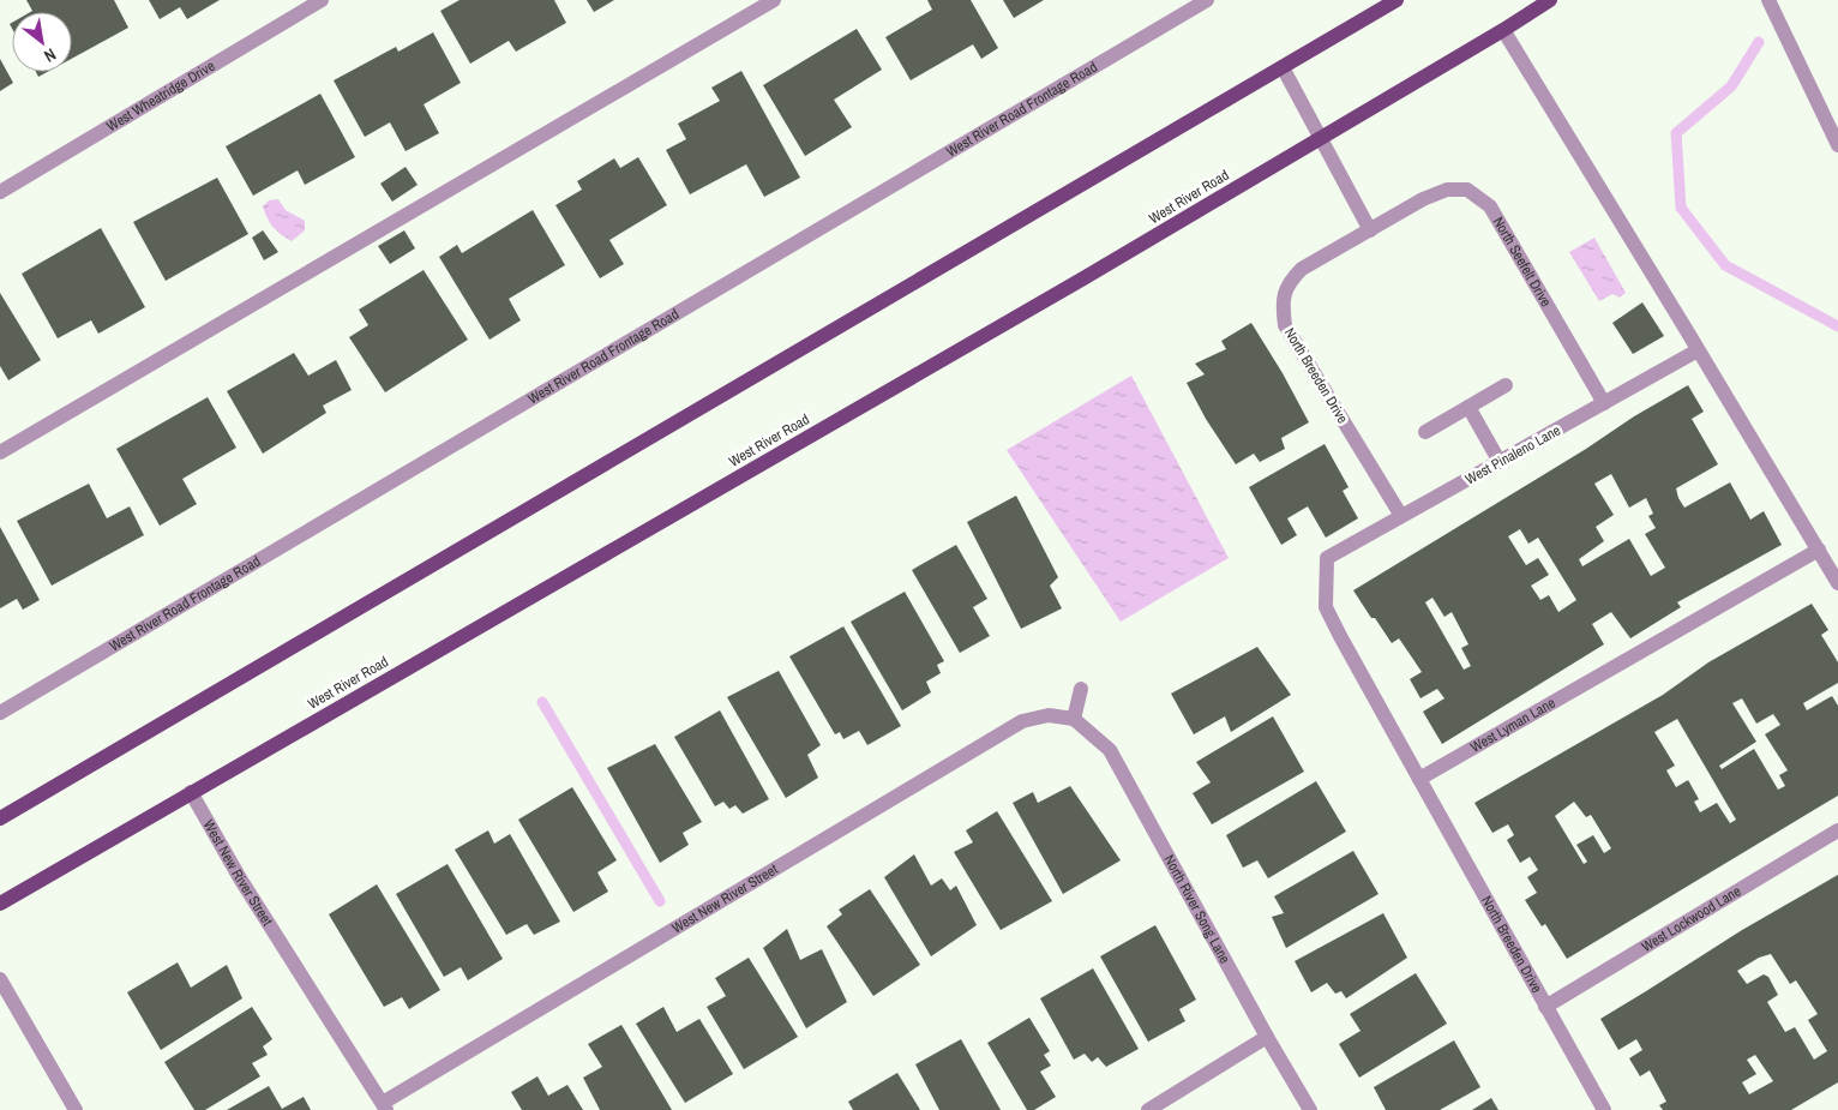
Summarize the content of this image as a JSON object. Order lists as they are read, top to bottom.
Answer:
{
  "streets": {
    "main road": ["West River Road"],
    "street": [
      "West Wheatridge Drive",
      "West River Road Frontage Road",
      "North Seefelt Drive",
      "North Breeden Drive",
      "West Pinaleno Lane",
      "West Lyman Lane",
      "West New River Street",
      "North River Song Lane",
      "West Lockwood Lane"
    ]
  },
  "crossings": [
    ["West River Road", "West New River Street"],
    ["North Seefelt Drive", "North Breeden Drive"],
    ["North Seefelt Drive", "West Pinaleno Lane"],
    ["North Breeden Drive", "West Pinaleno Lane"],
    ["North Breeden Drive", "West Lyman Lane"],
    ["North Breeden Drive", "West Lockwood Lane"],
    ["West Pinaleno Lane", "West Lyman Lane"],
    ["West New River Street", "North River Song Lane"]
  ],
  "north": "bottom right"
}
